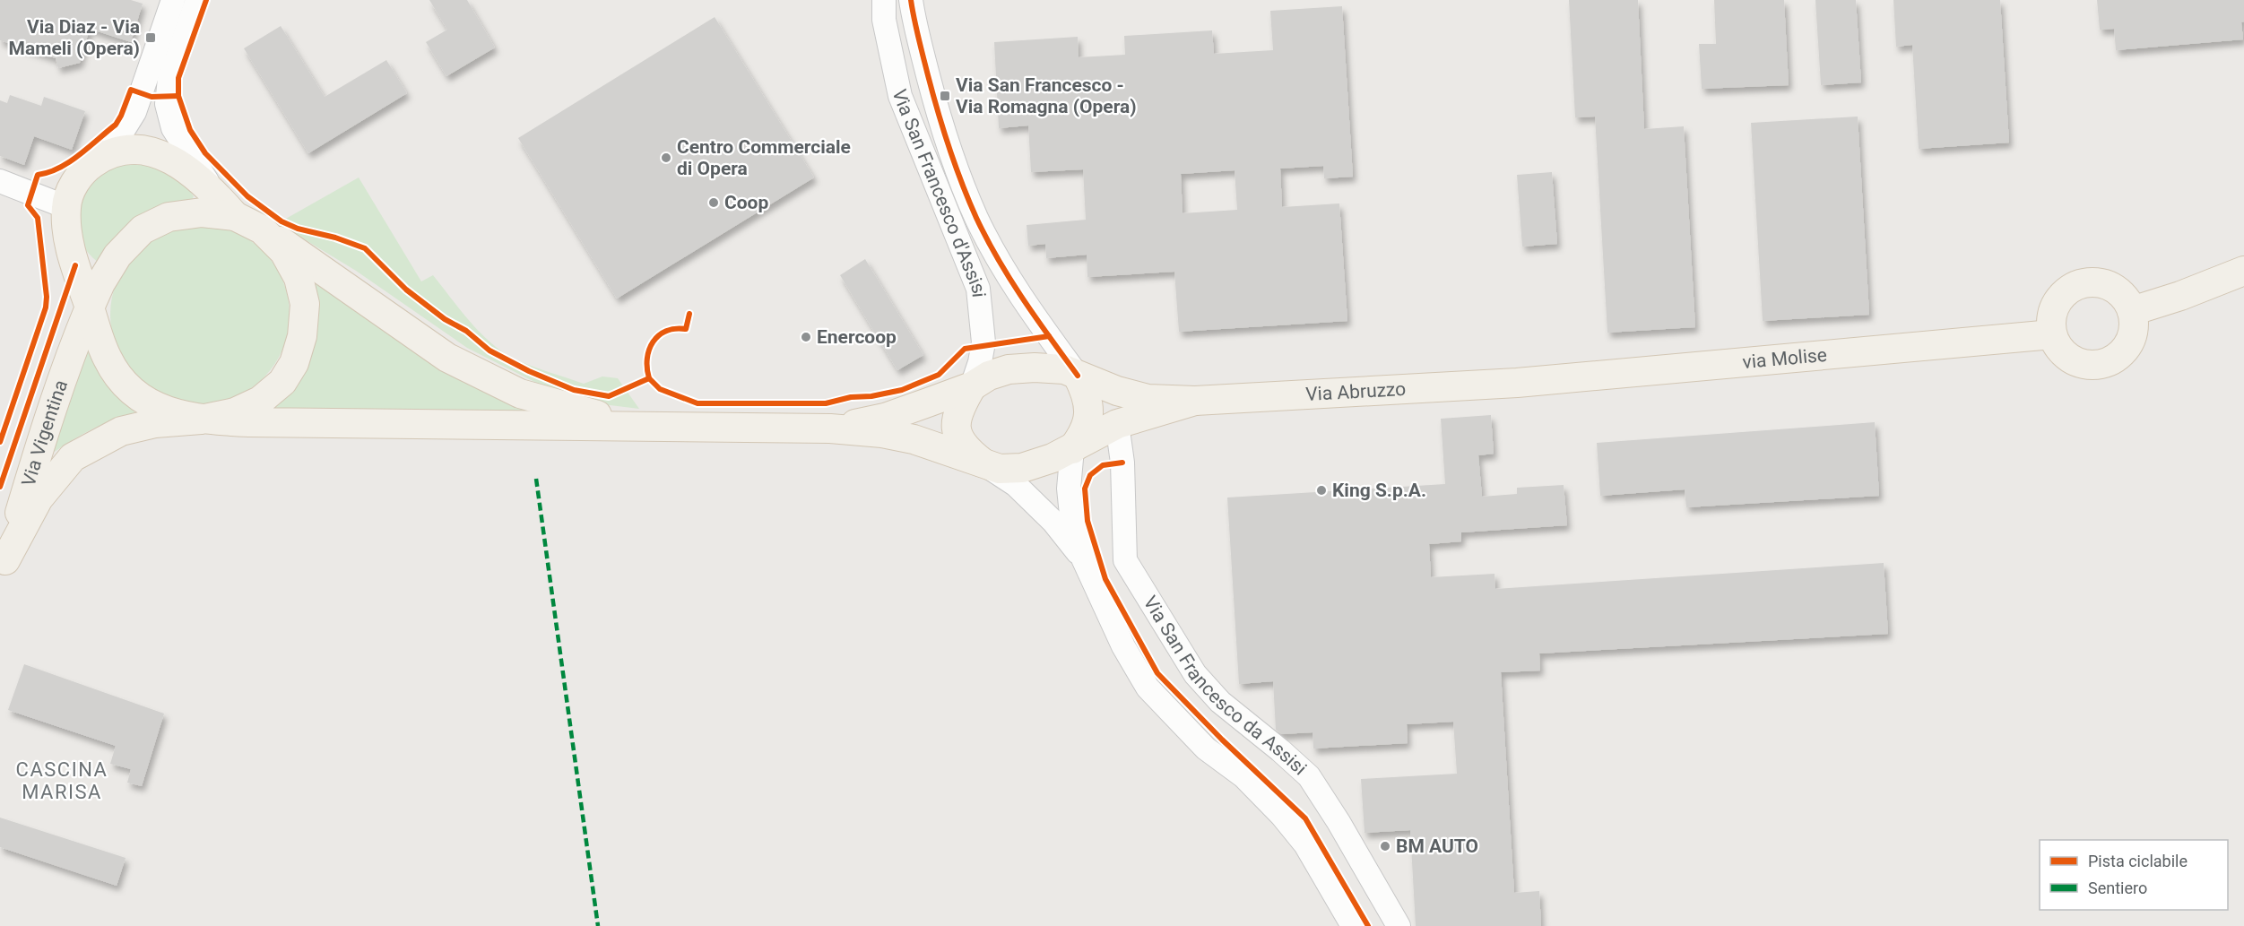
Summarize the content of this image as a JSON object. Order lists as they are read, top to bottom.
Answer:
{
  "streets": {
    "main road": ["via Molise", "Via Abruzzo", "Via Vigentina"],
    "street": ["Via San Francesco d'Assisi", "Via San Francesco da Assisi"]
  },
  "crossings": [
    ["Via San Francesco d'Assisi", "Via Abruzzo"],
    ["via Molise", "Via Abruzzo"],
    ["Via Abruzzo", "Via San Francesco da Assisi"]
  ],
  "districts": ["CASCINA MARISA"],
  "places": {
    "transit": ["Via Diaz - Via Mameli (Opera)", "Via San Francesco - Via Romagna (Opera)"],
    "other": [
      "Centro Commerciale di Opera",
      "Coop",
      "Enercoop",
      "King S.p.A.",
      "BM AUTO"
    ]
  },
  "legend": ["Pista ciclabile", "Sentiero"]
}
